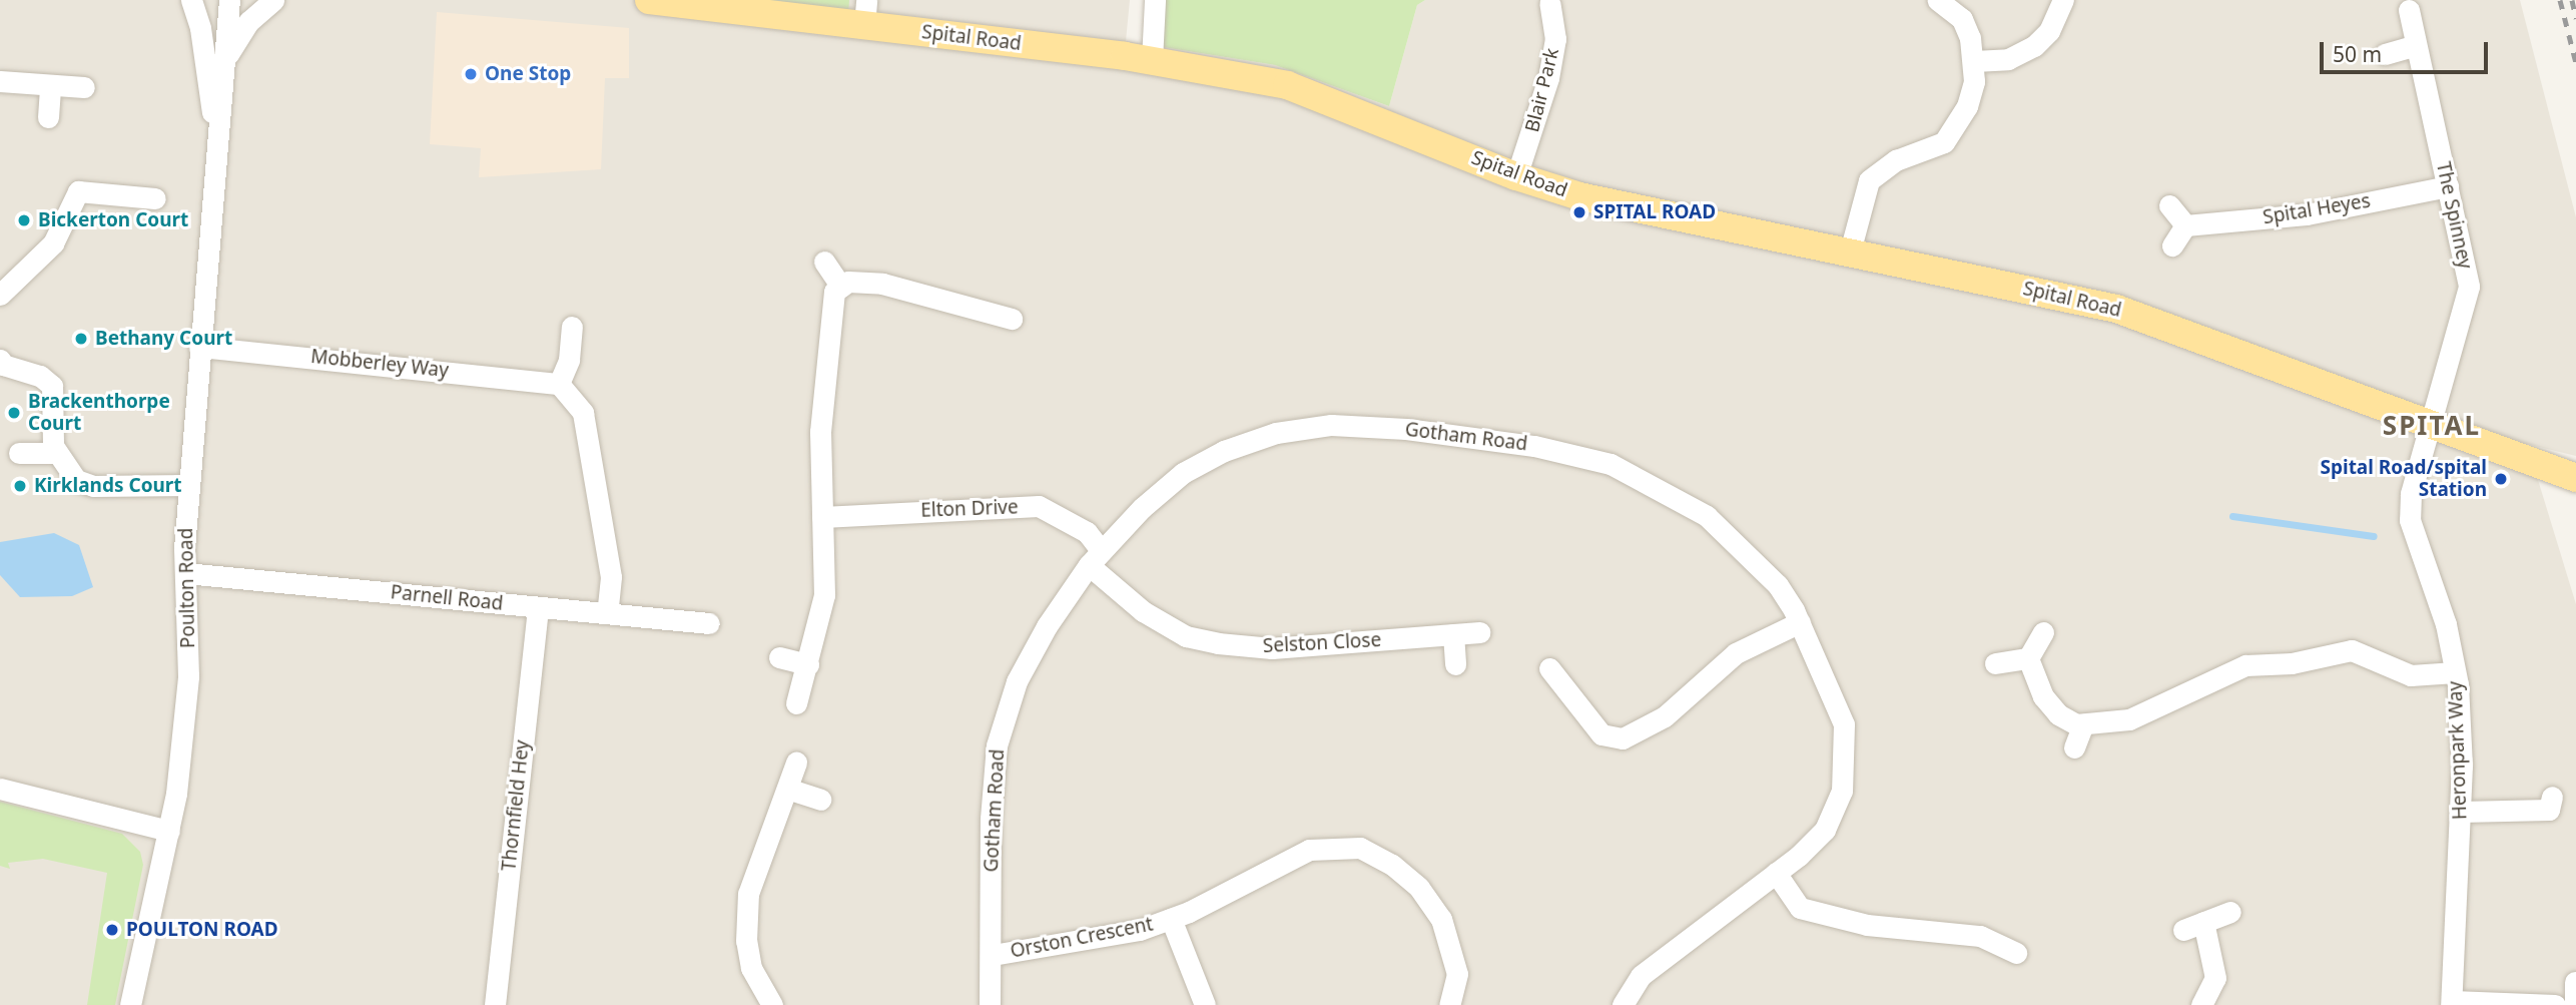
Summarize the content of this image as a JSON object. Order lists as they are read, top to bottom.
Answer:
{
  "streets": {
    "main road": ["Spital Road"],
    "street": [
      "Blair Park",
      "Spital Heyes",
      "The Spinney",
      "Mobberley Way",
      "Gotham Road",
      "Elton Drive",
      "Poulton Road",
      "Parnell Road",
      "Selston Close",
      "Heronpark Way",
      "Thornfield Hey",
      "Orston Crescent"
    ]
  },
  "crossings": [
    ["Spital Road", "Blair Park"],
    ["Spital Road", "The Spinney"],
    ["Spital Road", "Heronpark Way"],
    ["Spital Heyes", "The Spinney"],
    ["The Spinney", "Heronpark Way"],
    ["Mobberley Way", "Poulton Road"],
    ["Gotham Road", "Elton Drive"],
    ["Gotham Road", "Selston Close"],
    ["Gotham Road", "Orston Crescent"],
    ["Elton Drive", "Selston Close"],
    ["Poulton Road", "Parnell Road"],
    ["Parnell Road", "Thornfield Hey"]
  ],
  "districts": ["SPITAL"],
  "places": [
    "One Stop",
    "SPITAL ROAD",
    "Bickerton Court",
    "Bethany Court",
    "Brackenthorpe Court",
    "Spital Road/spital Station",
    "Kirklands Court",
    "POULTON ROAD"
  ],
  "scale_bar": "50 m"
}
